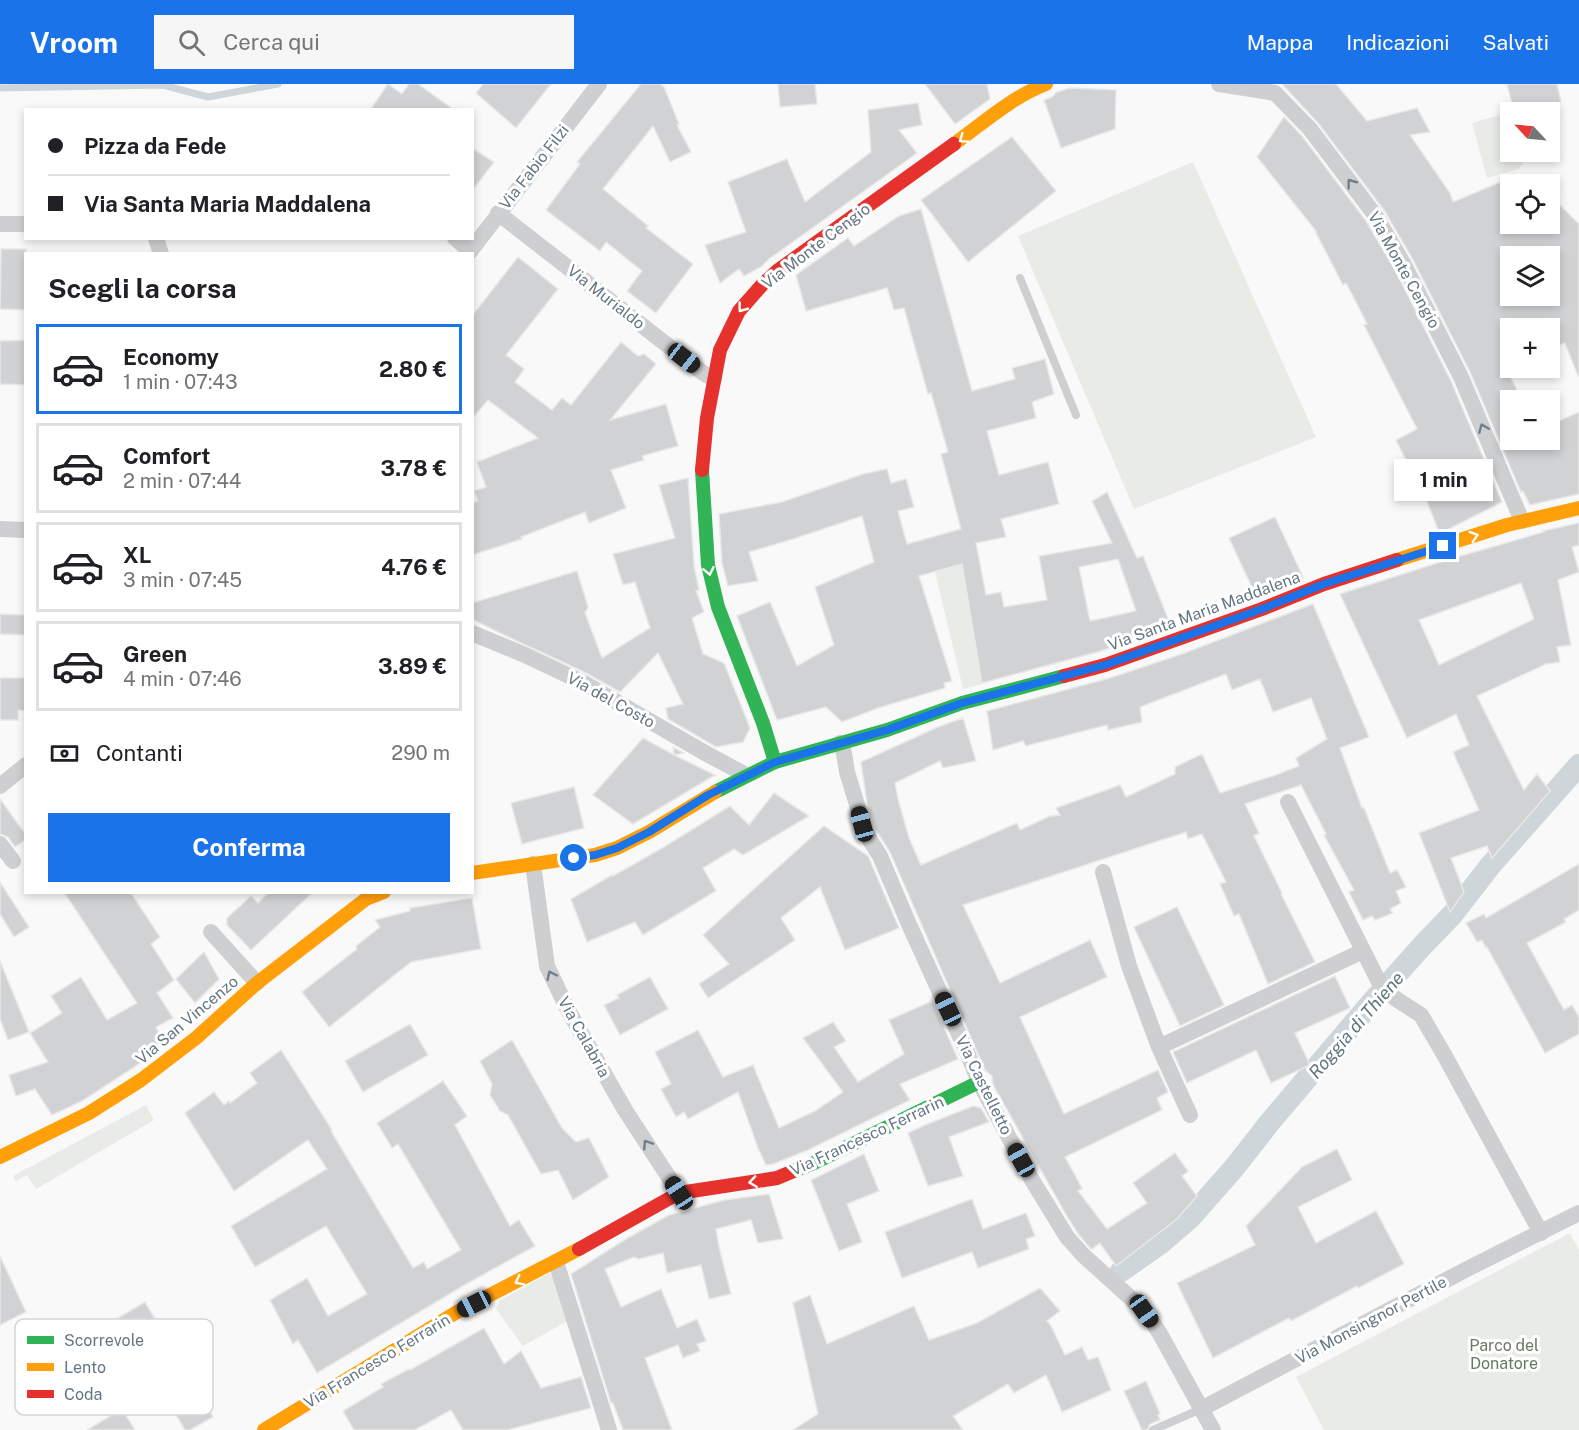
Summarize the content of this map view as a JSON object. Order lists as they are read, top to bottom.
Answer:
{
  "streets": {
    "street": [
      "Via Fabio Filzi",
      "Via Monte Cengio",
      "Via Murialdo",
      "Via Santa Maria Maddalena",
      "Via del Costo",
      "Via San Vincenzo",
      "Via Calabria",
      "Via Castelletto",
      "Via Francesco Ferrarin",
      "Via Monsingnor Pertile"
    ]
  },
  "crossings": [
    ["Via Fabio Filzi", "Via Murialdo"],
    ["Via Monte Cengio", "Via Murialdo"],
    ["Via Monte Cengio", "Via Santa Maria Maddalena"],
    ["Via Santa Maria Maddalena", "Via Castelletto"],
    ["Via Calabria", "Via Francesco Ferrarin"],
    ["Via Castelletto", "Via Francesco Ferrarin"],
    ["Via Castelletto", "Via Monsingnor Pertile"]
  ],
  "one_way": ["Via Santa Maria Maddalena", "Via Calabria", "Via Francesco Ferrarin"],
  "water": ["Roggia di Thiene"],
  "parks": ["Parco del Donatore"],
  "legend": ["Scorrevole", "Lento", "Coda"],
  "north": "top left",
  "page": {
    "header": "Vroom",
    "search": "Cerca qui",
    "nav": ["Mappa", "Indicazioni", "Salvati"],
    "map_buttons": ["+", "−"],
    "banner": ["Pizza da Fede", "Via Santa Maria Maddalena"],
    "heading": "Scegli la corsa",
    "list": [
      {
        "name": "Economy",
        "note": "1 min · 07:43",
        "value": "2.80 €"
      },
      {
        "name": "Comfort",
        "note": "2 min · 07:44",
        "value": "3.78 €"
      },
      {
        "name": "XL",
        "note": "3 min · 07:45",
        "value": "4.76 €"
      },
      {
        "name": "Green",
        "note": "4 min · 07:46",
        "value": "3.89 €"
      }
    ],
    "bubble": "1 min",
    "pay": ["Contanti", "290 m"],
    "buttons": "Conferma"
  }
}
